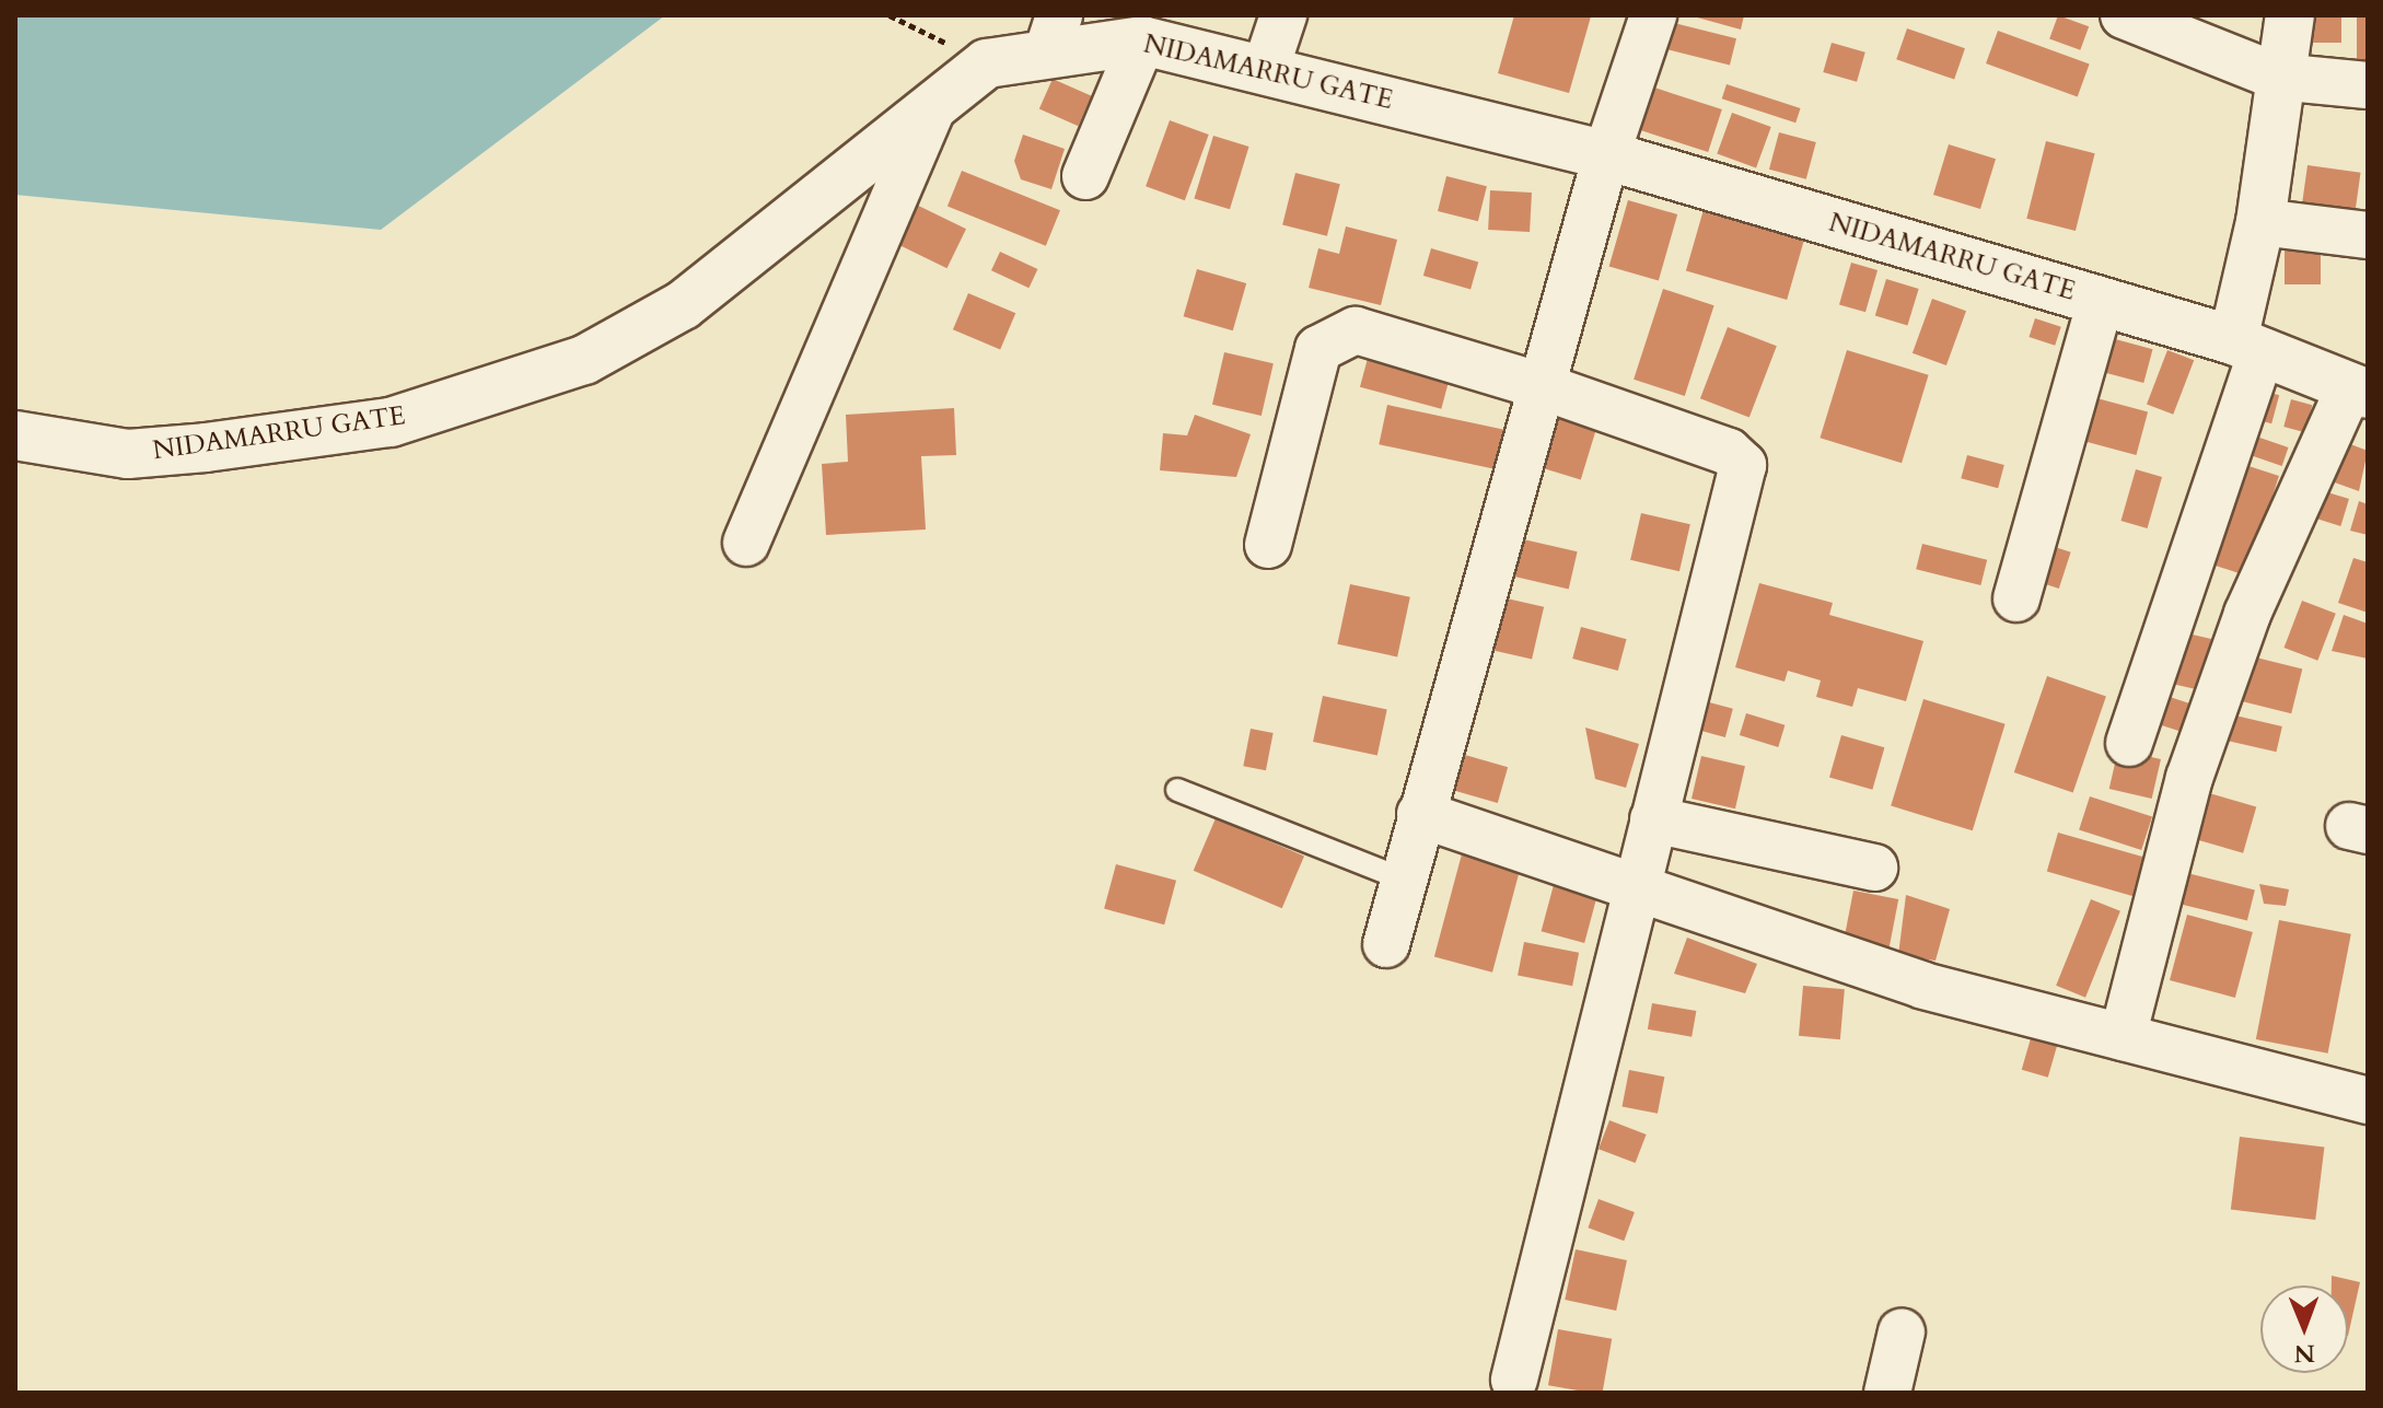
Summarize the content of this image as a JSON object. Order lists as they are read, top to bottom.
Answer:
{
  "streets": {
    "main road": ["NIDAMARRU GATE"]
  },
  "north": "bottom"
}
